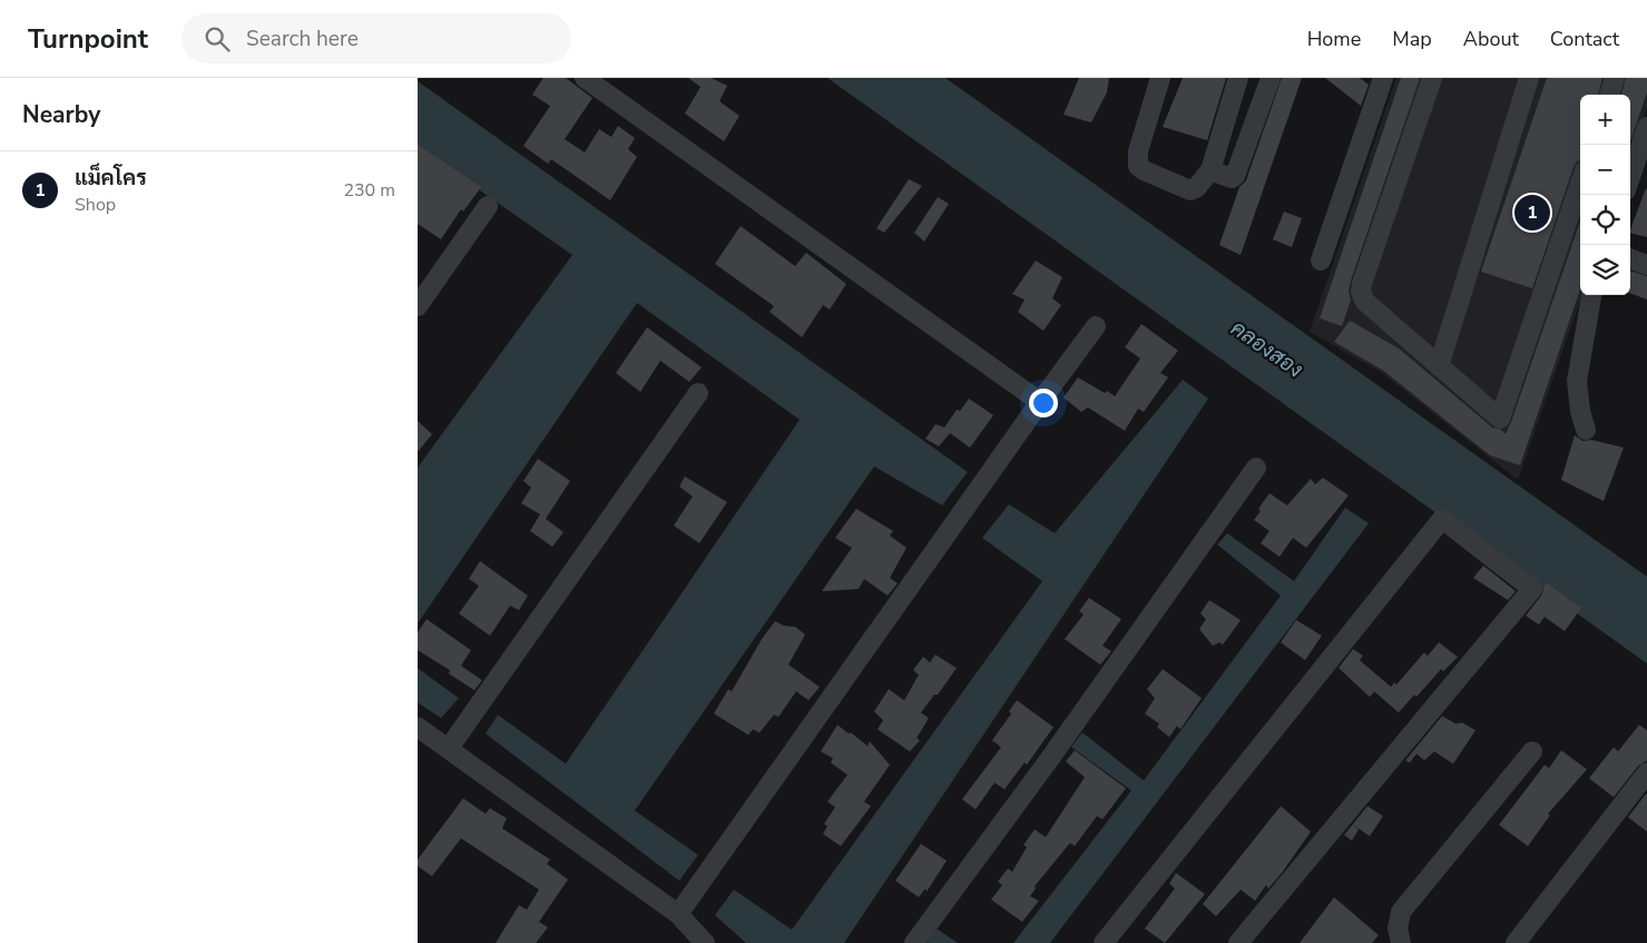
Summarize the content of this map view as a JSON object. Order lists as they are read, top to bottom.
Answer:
{
  "water": ["คลองสอง"],
  "page": {
    "header": "Turnpoint",
    "search": "Search here",
    "nav": [
      "Home",
      "Map",
      "About",
      "Contact"
    ],
    "heading": "Nearby",
    "map_buttons": ["+", "−"],
    "list": [
      {
        "mark": "1",
        "name": "แม็คโคร",
        "note": "Shop",
        "value": "230 m"
      }
    ],
    "pins": "1"
  }
}
